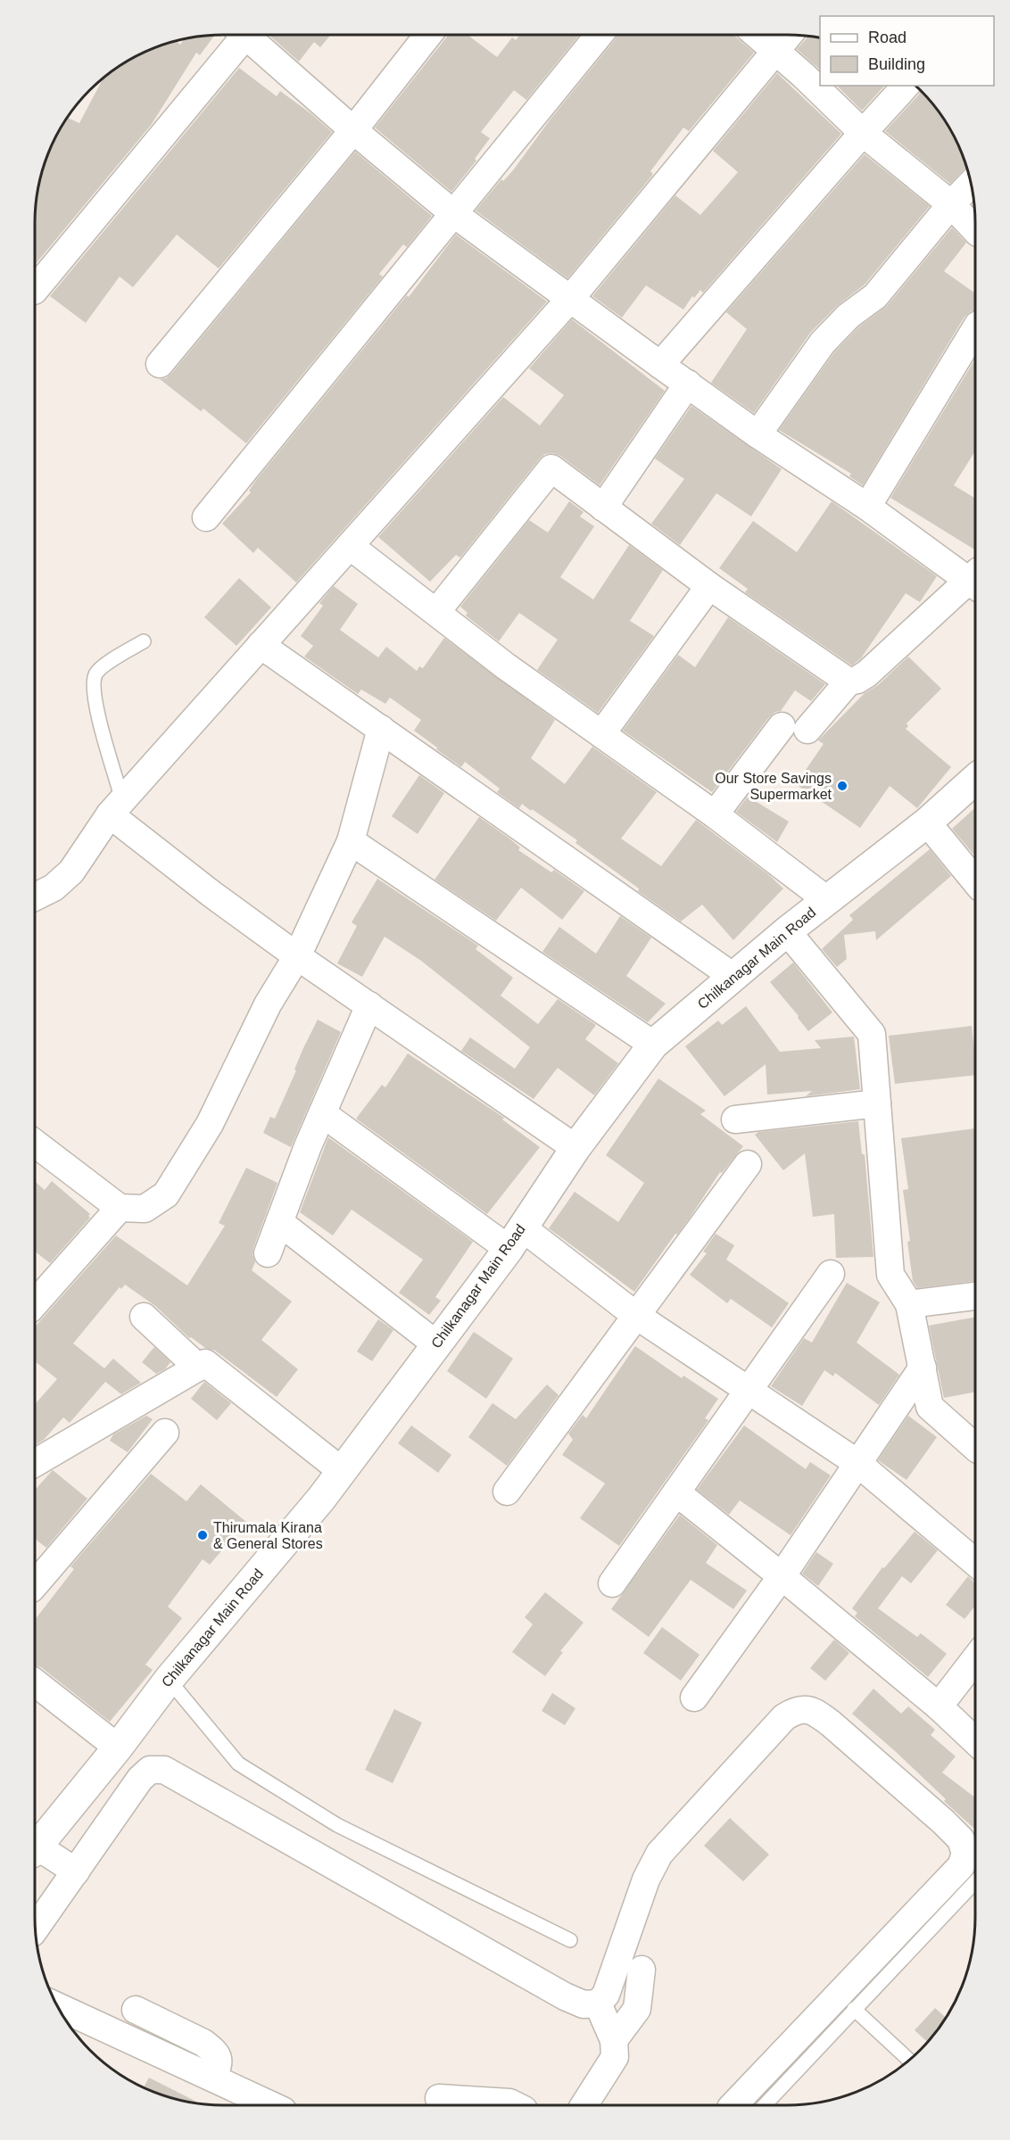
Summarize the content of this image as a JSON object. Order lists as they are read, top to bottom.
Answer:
{
  "streets": {
    "main road": ["Chilkanagar Main Road"]
  },
  "places": ["Our Store Savings Supermarket", "Thirumala Kirana & General Stores"],
  "legend": ["Road", "Building"]
}
